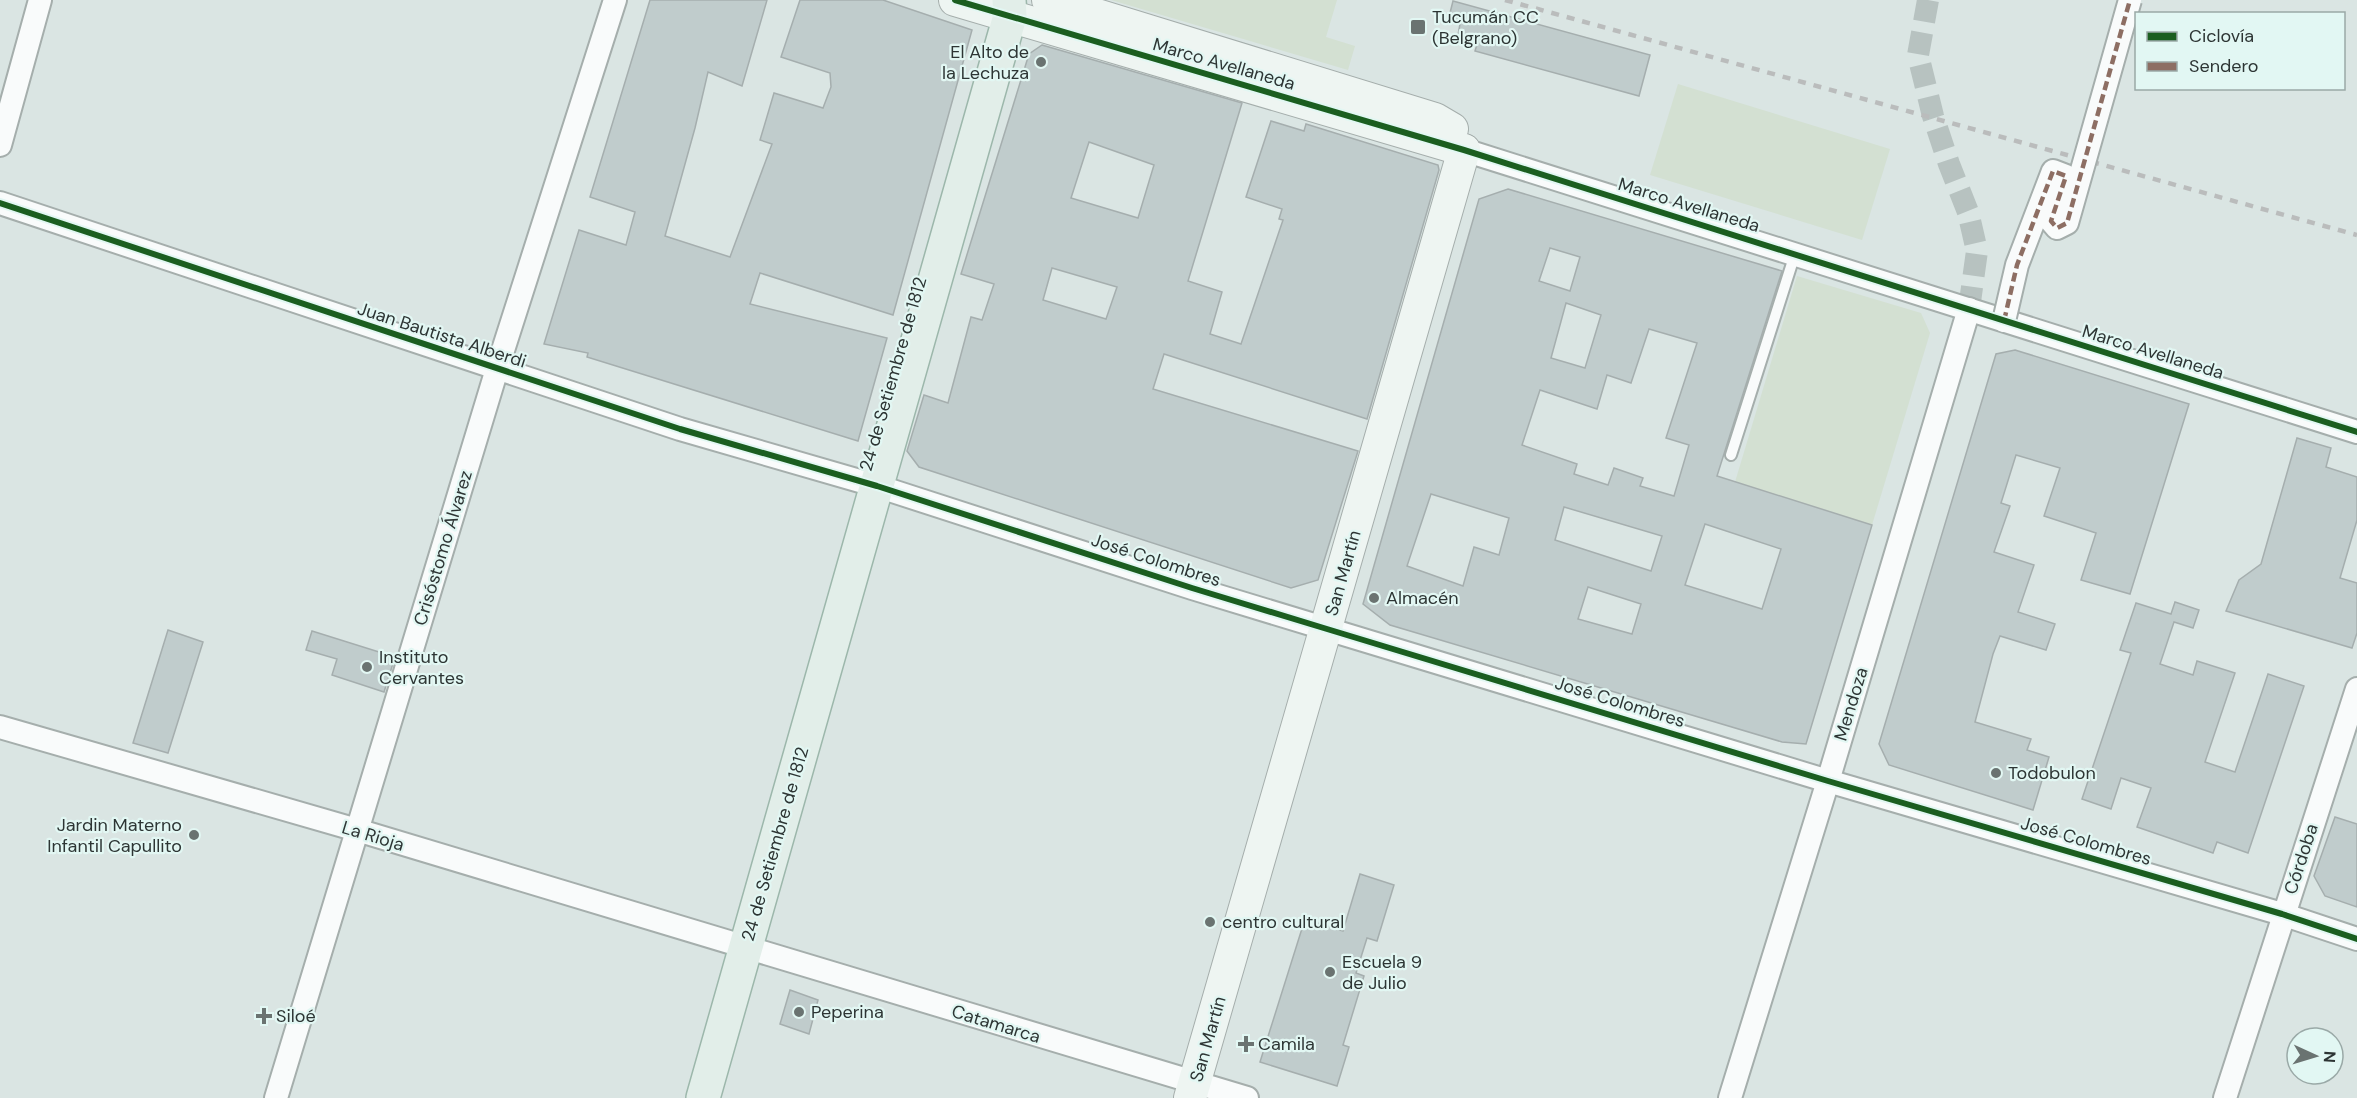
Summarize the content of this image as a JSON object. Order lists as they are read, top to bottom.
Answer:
{
  "streets": {
    "main road": ["Marco Avellaneda", "24 de Setiembre de 1812", "San Martín"],
    "street": [
      "Juan Bautista Alberdi",
      "Crisóstomo Álvarez",
      "José Colombres",
      "Mendoza",
      "La Rioja",
      "Córdoba",
      "Catamarca"
    ]
  },
  "crossings": [
    ["Marco Avellaneda", "24 de Setiembre de 1812"],
    ["Marco Avellaneda", "San Martín"],
    ["Marco Avellaneda", "Mendoza"],
    ["Juan Bautista Alberdi", "24 de Setiembre de 1812"],
    ["Juan Bautista Alberdi", "Crisóstomo Álvarez"],
    ["Juan Bautista Alberdi", "José Colombres"],
    ["24 de Setiembre de 1812", "José Colombres"],
    ["24 de Setiembre de 1812", "La Rioja"],
    ["24 de Setiembre de 1812", "Catamarca"],
    ["Crisóstomo Álvarez", "La Rioja"],
    ["José Colombres", "San Martín"],
    ["José Colombres", "Mendoza"],
    ["José Colombres", "Córdoba"],
    ["San Martín", "Catamarca"],
    ["La Rioja", "Catamarca"]
  ],
  "places": {
    "transit": ["Tucumán CC (Belgrano)"],
    "other": [
      "El Alto de la Lechuza",
      "Almacén",
      "Instituto Cervantes",
      "Todobulon",
      "Jardin Materno Infantil Capullito",
      "centro cultural",
      "Escuela 9 de Julio",
      "Peperina"
    ],
    "health": ["Siloé", "Camila"]
  },
  "legend": ["Ciclovía", "Sendero"],
  "north": "right"
}
